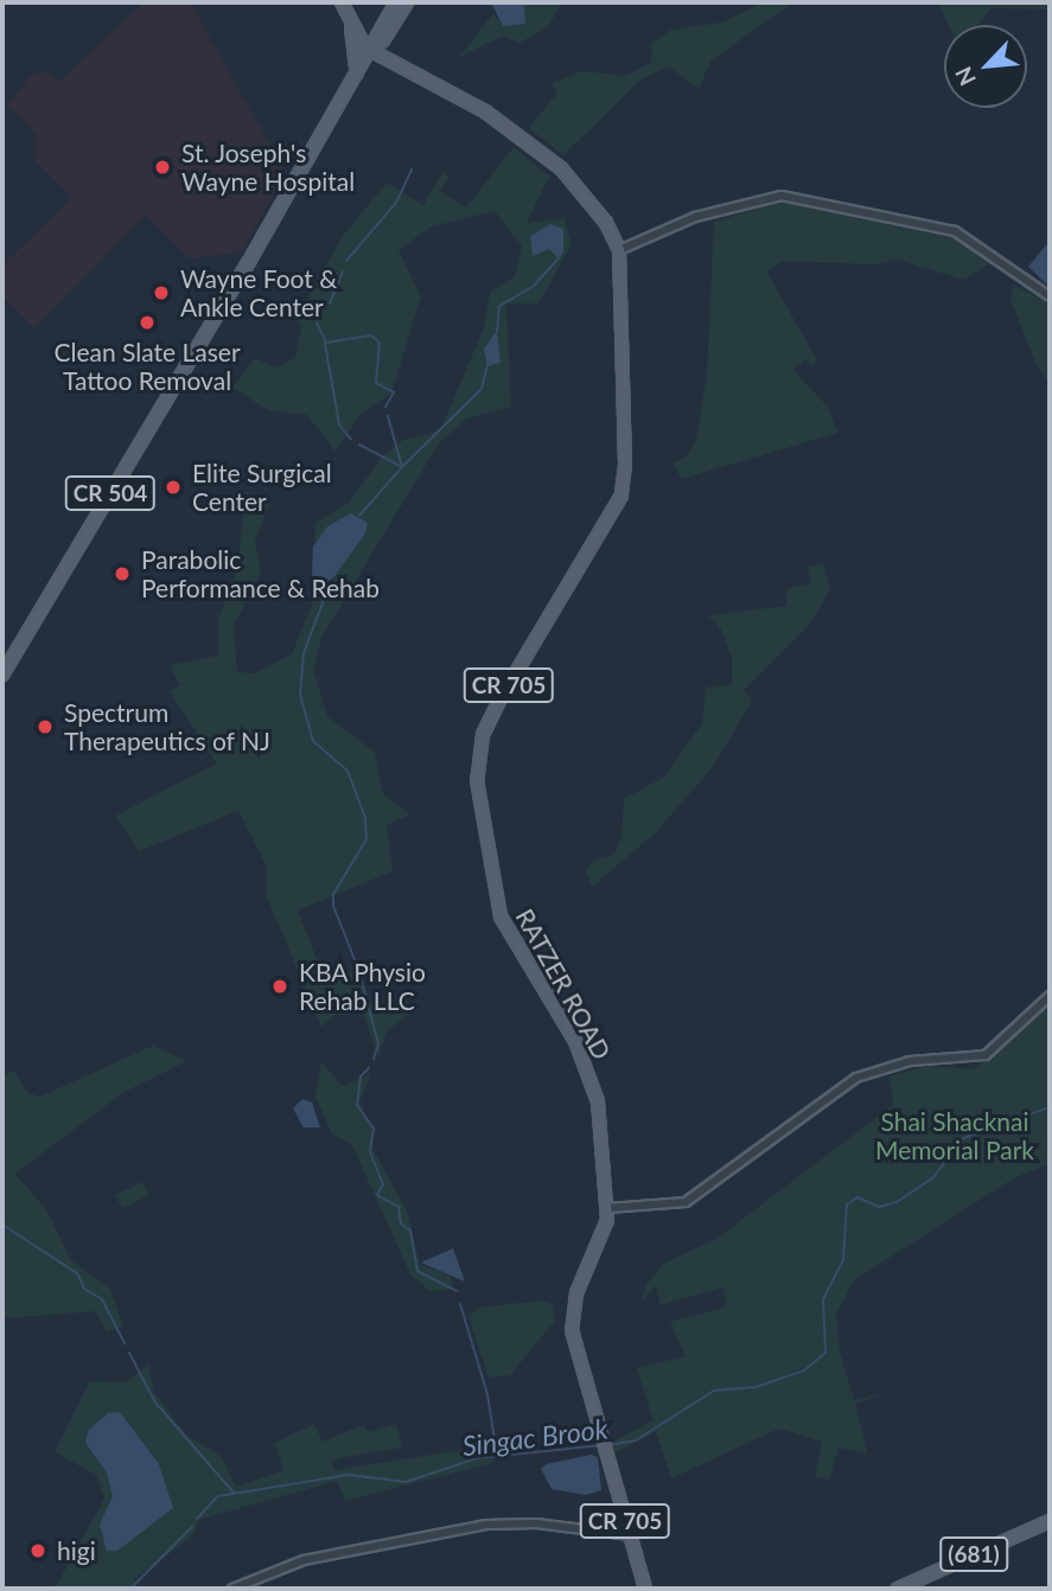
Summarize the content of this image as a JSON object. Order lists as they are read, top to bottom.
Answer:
{
  "streets": {
    "main road": [
      "CR 504",
      "CR 705",
      "RATZER ROAD",
      "(681)"
    ]
  },
  "crossings": [
    ["CR 504", "RATZER ROAD"]
  ],
  "water": ["Singac Brook"],
  "parks": ["Shai Shacknai Memorial Park"],
  "places": [
    "St. Joseph's Wayne Hospital",
    "Wayne Foot & Ankle Center",
    "Clean Slate Laser Tattoo Removal",
    "Elite Surgical Center",
    "Parabolic Performance & Rehab",
    "Spectrum Therapeutics of NJ",
    "KBA Physio Rehab LLC",
    "higi"
  ],
  "north": "bottom left"
}
